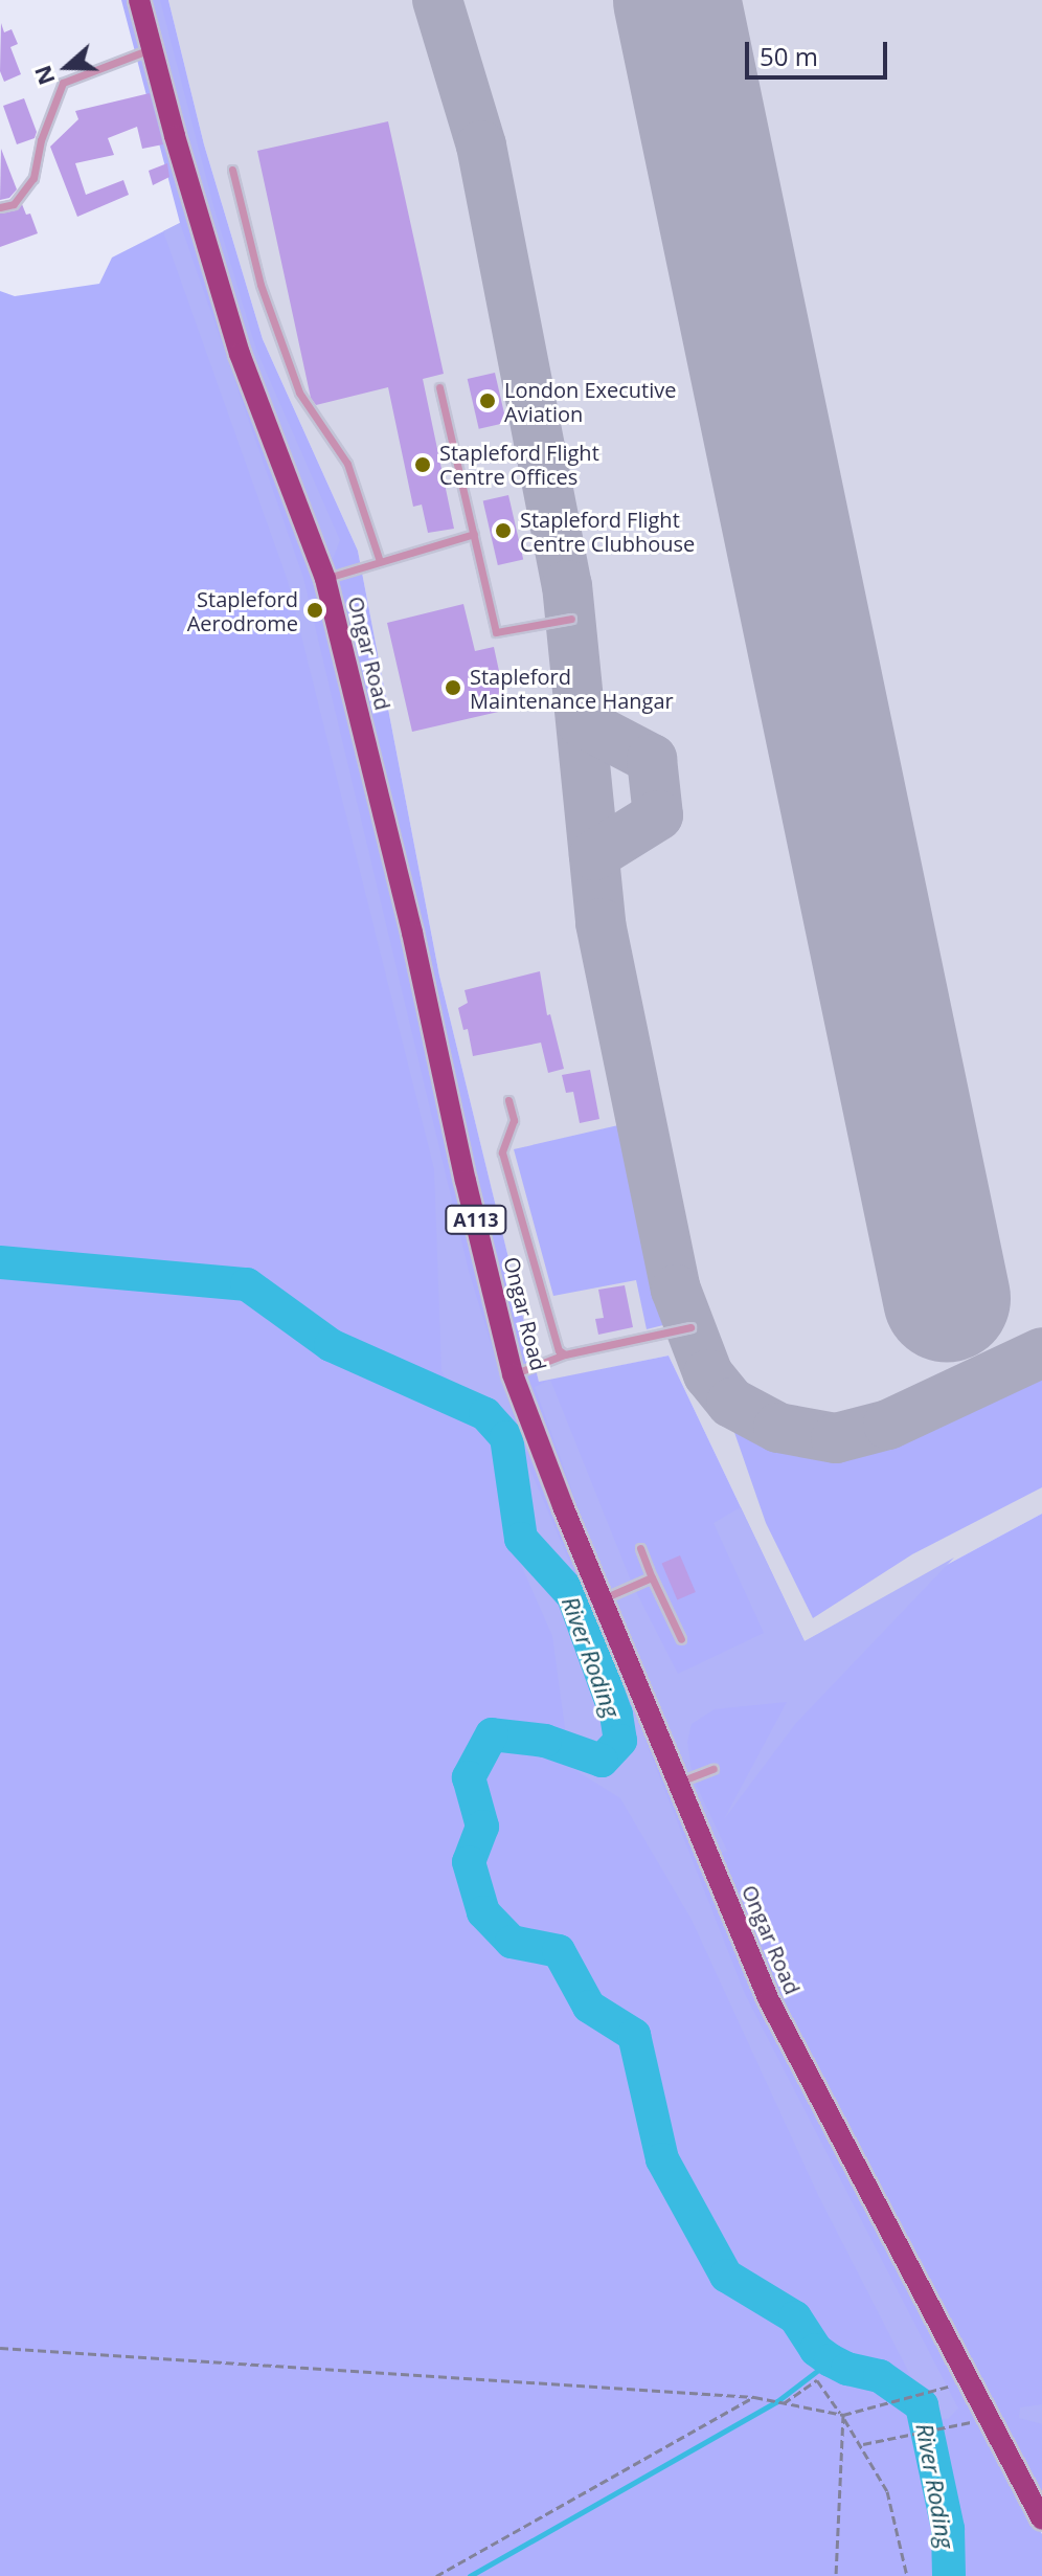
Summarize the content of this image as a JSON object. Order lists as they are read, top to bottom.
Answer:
{
  "streets": {
    "main road": ["Ongar Road", "A113"]
  },
  "water": ["River Roding"],
  "places": [
    "London Executive Aviation",
    "Stapleford Flight Centre Offices",
    "Stapleford Flight Centre Clubhouse",
    "Stapleford Aerodrome",
    "Stapleford Maintenance Hangar"
  ],
  "scale_bar": "50 m",
  "north": "left"
}
